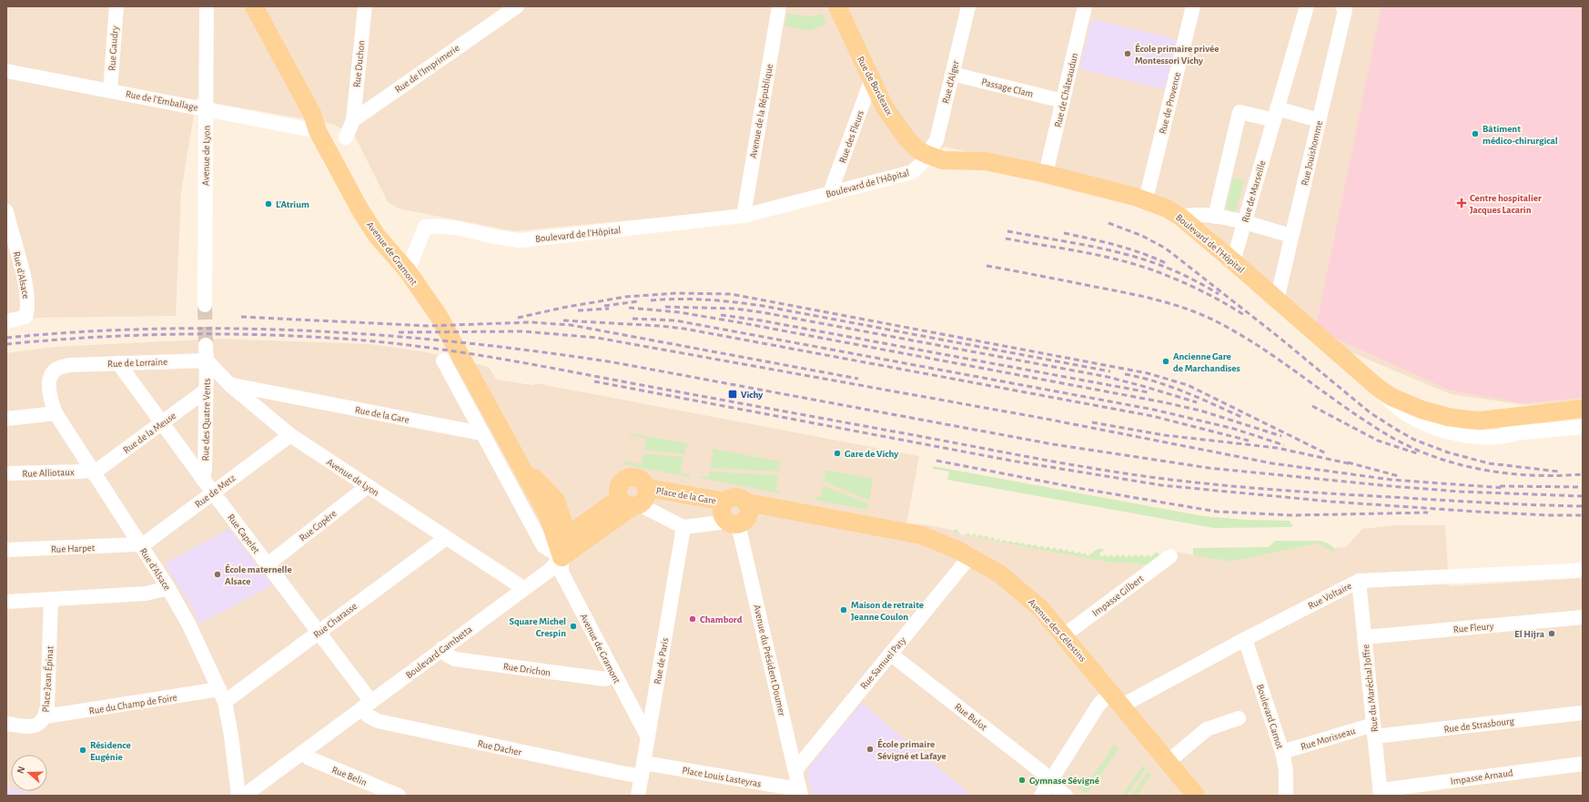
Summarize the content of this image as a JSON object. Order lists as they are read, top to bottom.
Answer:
{
  "streets": {
    "main road": [
      "Rue de Bordeaux",
      "Boulevard de l'Hôpital",
      "Avenue de Gramont",
      "Place de la Gare",
      "Avenue des Célestins",
      "Boulevard Gambetta"
    ],
    "street": [
      "Rue Gaudry",
      "Rue Duchon",
      "Rue de l'Imprimerie",
      "Rue d'Alger",
      "Passage Clam",
      "Rue de Châteaudun",
      "Rue de l'Emballage",
      "Rue de Provence",
      "Avenue de la République",
      "Rue des Fleurs",
      "Rue Jouishomme",
      "Avenue de Lyon",
      "Rue de Marseille",
      "Rue d'Alsace",
      "Rue de Lorraine",
      "Rue de la Gare",
      "Rue des Quatre Vents",
      "Rue de la Meuse",
      "Rue Alliotaux",
      "Rue de Metz",
      "Rue Copère",
      "Rue Capelet",
      "Rue Harpet",
      "Impasse Gilbert",
      "Rue Voltaire",
      "Rue Charasse",
      "Rue Fleury",
      "Avenue du Président Doumer",
      "Rue de Paris",
      "Rue Samuel Paty",
      "Rue Drichon",
      "Place Jean Épinat",
      "Rue du Maréchal Joffre",
      "Rue du Champ de Foire",
      "Rue Bulot",
      "Boulevard Carnot",
      "Rue de Strasbourg",
      "Rue Morisseau",
      "Rue Dacher",
      "Rue Belin",
      "Place Louis Lasteyras",
      "Impasse Arnaud"
    ]
  },
  "crossings": [
    ["Rue Gaudry", "Rue de l'Emballage"],
    ["Rue Duchon", "Rue de l'Imprimerie"],
    ["Rue d'Alger", "Rue de Bordeaux"],
    ["Rue d'Alger", "Passage Clam"],
    ["Rue d'Alger", "Boulevard de l'Hôpital"],
    ["Rue de Bordeaux", "Rue des Fleurs"],
    ["Rue de Bordeaux", "Boulevard de l'Hôpital"],
    ["Passage Clam", "Rue de Châteaudun"],
    ["Rue de Châteaudun", "Boulevard de l'Hôpital"],
    ["Rue de l'Emballage", "Avenue de Lyon"],
    ["Rue de l'Emballage", "Avenue de Gramont"],
    ["Rue de Provence", "Boulevard de l'Hôpital"],
    ["Avenue de la République", "Boulevard de l'Hôpital"],
    ["Rue des Fleurs", "Boulevard de l'Hôpital"],
    ["Rue Jouishomme", "Boulevard de l'Hôpital"],
    ["Avenue de Lyon", "Rue de Lorraine"],
    ["Avenue de Lyon", "Rue de la Gare"],
    ["Avenue de Lyon", "Rue des Quatre Vents"],
    ["Avenue de Lyon", "Rue de Metz"],
    ["Avenue de Lyon", "Rue Copère"],
    ["Avenue de Lyon", "Rue Charasse"],
    ["Avenue de Lyon", "Boulevard Gambetta"],
    ["Boulevard de l'Hôpital", "Rue de Marseille"],
    ["Boulevard de l'Hôpital", "Avenue de Gramont"],
    ["Avenue de Gramont", "Boulevard Gambetta"],
    ["Avenue de Gramont", "Rue de Paris"],
    ["Avenue de Gramont", "Rue Drichon"],
    ["Rue d'Alsace", "Rue de Lorraine"],
    ["Rue d'Alsace", "Rue de la Meuse"],
    ["Rue d'Alsace", "Rue Alliotaux"],
    ["Rue d'Alsace", "Rue de Metz"],
    ["Rue d'Alsace", "Rue Harpet"],
    ["Rue d'Alsace", "Rue Charasse"],
    ["Rue d'Alsace", "Rue du Champ de Foire"],
    ["Rue de Lorraine", "Rue des Quatre Vents"],
    ["Rue de Lorraine", "Rue Capelet"],
    ["Rue des Quatre Vents", "Rue de la Meuse"],
    ["Rue des Quatre Vents", "Rue Capelet"],
    ["Rue de la Meuse", "Rue Alliotaux"],
    ["Rue de la Meuse", "Rue Capelet"],
    ["Rue de Metz", "Rue Capelet"],
    ["Rue de Metz", "Rue Harpet"],
    ["Place de la Gare", "Avenue des Célestins"],
    ["Place de la Gare", "Boulevard Gambetta"],
    ["Place de la Gare", "Avenue du Président Doumer"],
    ["Place de la Gare", "Rue de Paris"],
    ["Rue Copère", "Rue Capelet"],
    ["Rue Capelet", "Rue Charasse"],
    ["Rue Capelet", "Boulevard Gambetta"],
    ["Rue Capelet", "Rue Dacher"],
    ["Impasse Gilbert", "Avenue des Célestins"],
    ["Rue Voltaire", "Avenue des Célestins"],
    ["Rue Voltaire", "Rue du Maréchal Joffre"],
    ["Rue Voltaire", "Rue Bulot"],
    ["Rue Voltaire", "Boulevard Carnot"],
    ["Rue Charasse", "Rue du Champ de Foire"],
    ["Rue Fleury", "Rue du Maréchal Joffre"],
    ["Avenue des Célestins", "Avenue du Président Doumer"],
    ["Avenue des Célestins", "Rue Samuel Paty"],
    ["Boulevard Gambetta", "Rue Drichon"],
    ["Boulevard Gambetta", "Rue Dacher"],
    ["Boulevard Gambetta", "Rue Belin"],
    ["Avenue du Président Doumer", "Rue Samuel Paty"],
    ["Avenue du Président Doumer", "Place Louis Lasteyras"],
    ["Rue de Paris", "Rue Dacher"],
    ["Rue de Paris", "Place Louis Lasteyras"],
    ["Rue Samuel Paty", "Rue Bulot"],
    ["Place Jean Épinat", "Rue du Champ de Foire"],
    ["Rue du Maréchal Joffre", "Rue de Strasbourg"],
    ["Rue du Maréchal Joffre", "Rue Morisseau"],
    ["Rue du Maréchal Joffre", "Impasse Arnaud"],
    ["Boulevard Carnot", "Rue Morisseau"],
    ["Rue de Strasbourg", "Rue Morisseau"],
    ["Rue Dacher", "Place Louis Lasteyras"]
  ],
  "places": {
    "other": [
      "École primaire privée Montessori Vichy",
      "Bâtiment médico-chirurgical",
      "L'Atrium",
      "Ancienne Gare de Marchandises",
      "Gare de Vichy",
      "École maternelle Alsace",
      "Maison de retraite Jeanne Coulon",
      "Chambord",
      "Square Michel Crespin",
      "El Hijra",
      "École primaire Sévigné et Lafaye",
      "Résidence Eugénie",
      "Gymnase Sévigné"
    ],
    "health": ["Centre hospitalier Jacques Lacarin"],
    "transit": ["Vichy"]
  },
  "north": "left"
}
